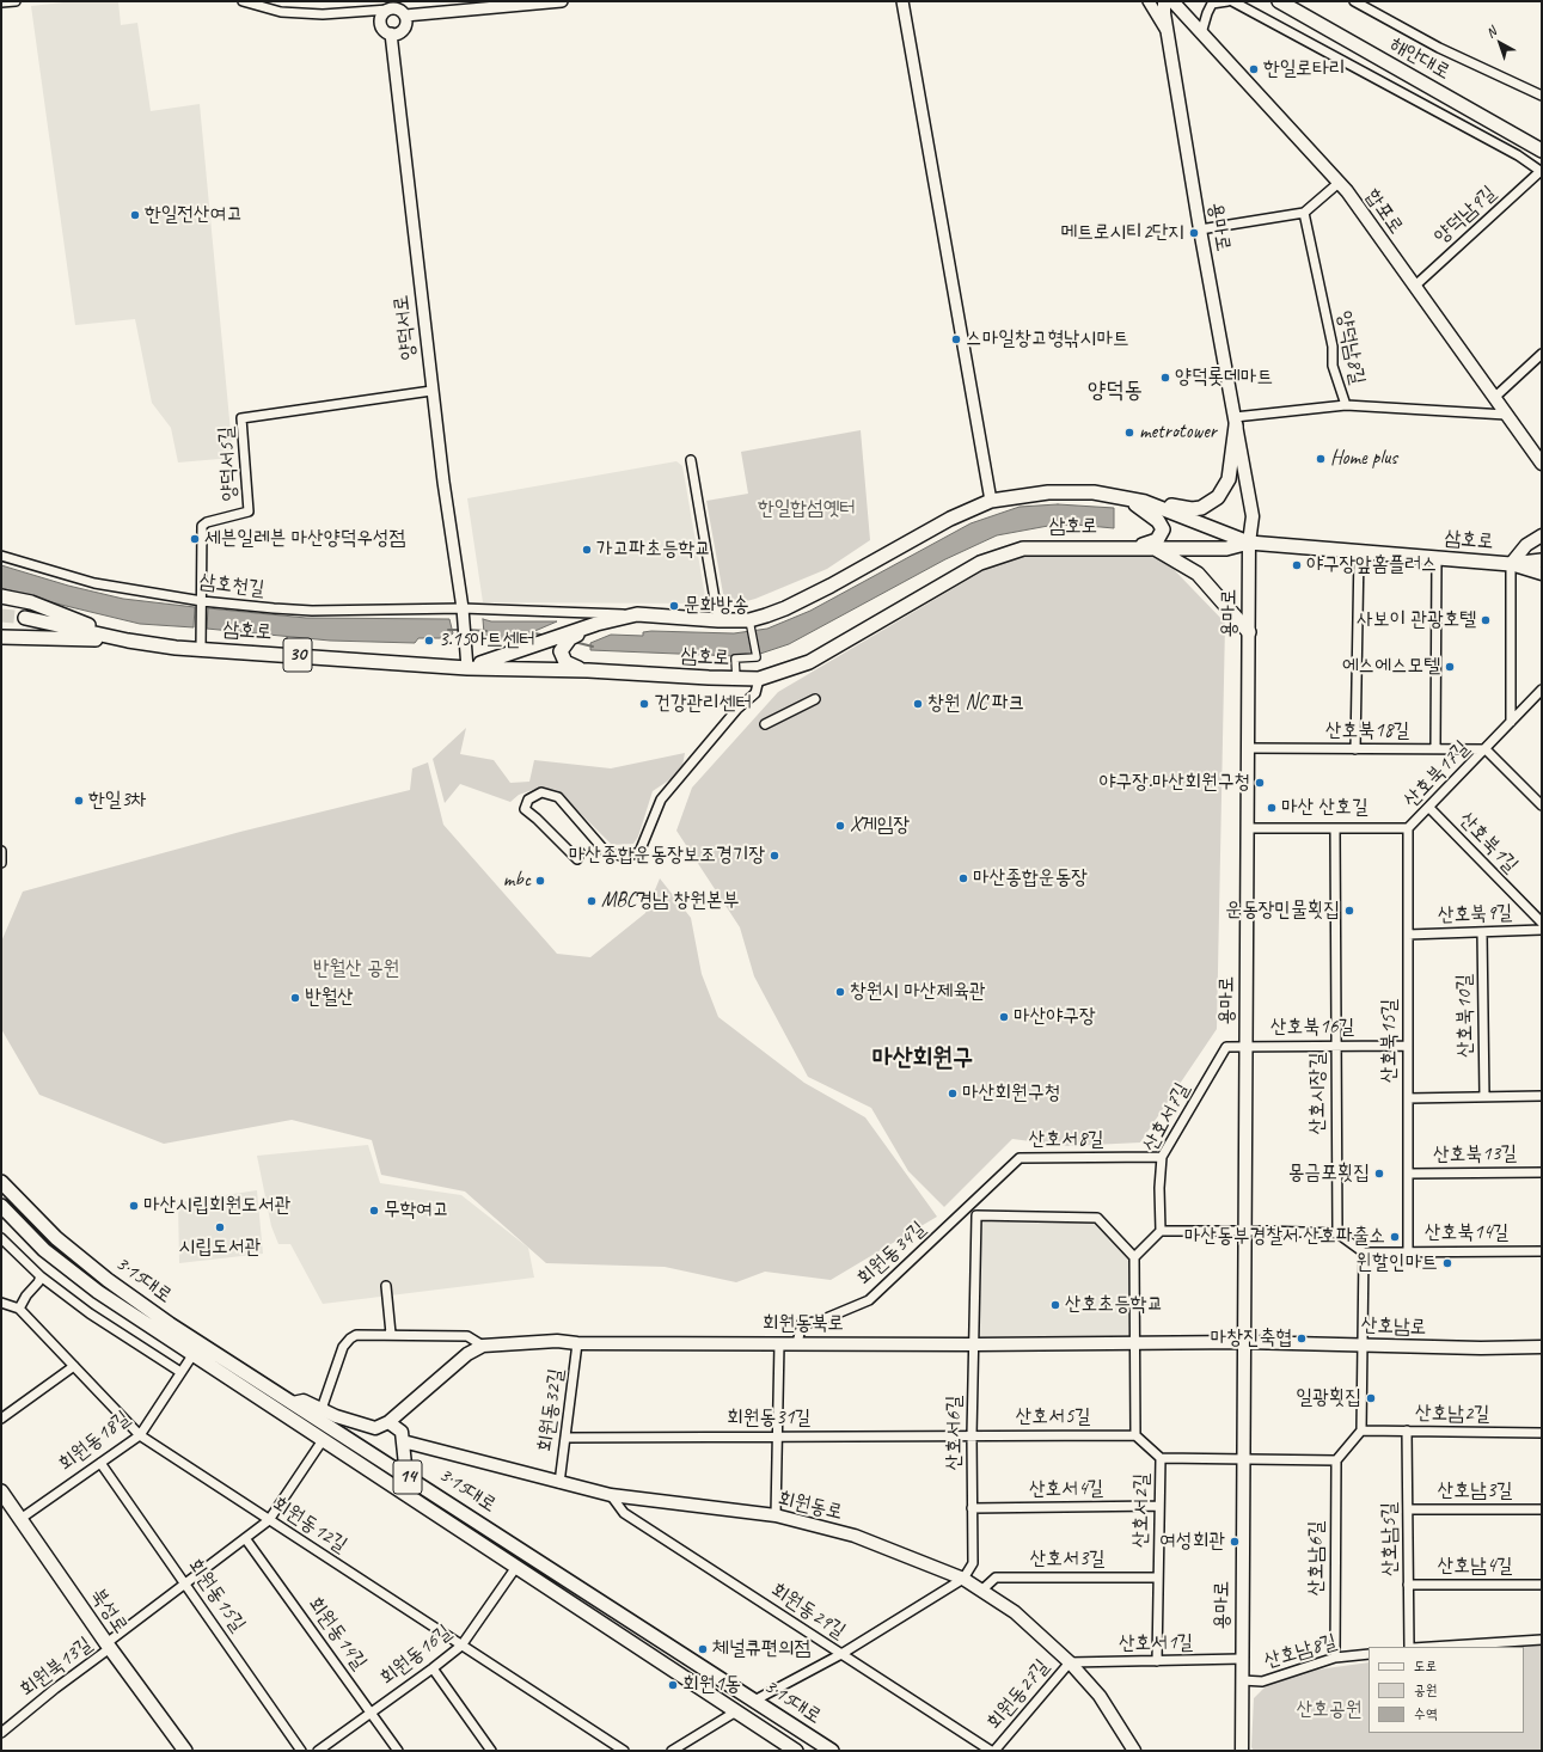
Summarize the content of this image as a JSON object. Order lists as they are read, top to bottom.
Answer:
{
  "streets": {
    "main road": [
      "해안대로",
      "합포로",
      "용마로",
      "삼호로",
      "30",
      "3·15대로",
      "회원동북로",
      "산호남로",
      "14",
      "회원동로",
      "북성로"
    ],
    "street": [
      "양덕남9길",
      "양덕서로",
      "양덕남8길",
      "양덕서5길",
      "삼호천길",
      "산호북18길",
      "산호북17길",
      "산호북1길",
      "산호북9길",
      "산호북10길",
      "산호북16길",
      "산호북15길",
      "산호시장길",
      "산호서7길",
      "산호서8길",
      "산호북13길",
      "산호북14길",
      "회원동34길",
      "회원동32길",
      "산호남2길",
      "산호서5길",
      "회원동31길",
      "산호서6길",
      "회원동18길",
      "산호서4길",
      "산호남3길",
      "산호서2길",
      "회원동12길",
      "산호남5길",
      "산호남6길",
      "산호서3길",
      "산호남4길",
      "회원동15길",
      "회원동29길",
      "회원동14길",
      "산호서1길",
      "산호남8길",
      "회원동16길",
      "회원북13길",
      "회원동27길"
    ]
  },
  "crossings": [
    ["합포로", "양덕남9길"],
    ["합포로", "양덕남8길"],
    ["용마로", "삼호로"],
    ["용마로", "산호북18길"],
    ["용마로", "산호북17길"],
    ["용마로", "산호북16길"],
    ["용마로", "산호서7길"],
    ["용마로", "회원동북로"],
    ["용마로", "산호남로"],
    ["용마로", "산호서1길"],
    ["용마로", "산호남8길"],
    ["양덕서로", "양덕서5길"],
    ["양덕서로", "삼호로"],
    ["양덕서로", "삼호천길"],
    ["양덕서5길", "삼호천길"],
    ["삼호로", "삼호천길"],
    ["산호북18길", "산호북17길"],
    ["산호북17길", "산호북1길"],
    ["산호북17길", "산호북15길"],
    ["산호북17길", "산호시장길"],
    ["산호북9길", "산호북10길"],
    ["산호북9길", "산호북15길"],
    ["산호북16길", "산호북15길"],
    ["산호북16길", "산호시장길"],
    ["산호북16길", "산호서7길"],
    ["산호북15길", "산호북13길"],
    ["산호북15길", "산호북14길"],
    ["산호서7길", "산호서8길"],
    ["산호서8길", "회원동34길"],
    ["회원동34길", "회원동북로"],
    ["3·15대로", "회원동18길"],
    ["3·15대로", "회원동16길"],
    ["3·15대로", "회원북13길"],
    ["회원동북로", "산호남로"],
    ["회원동북로", "회원동32길"],
    ["회원동북로", "산호서6길"],
    ["회원동32길", "회원동31길"],
    ["회원동32길", "회원동로"],
    ["산호남2길", "산호남5길"],
    ["산호서5길", "회원동31길"],
    ["산호서5길", "산호서6길"],
    ["산호서5길", "산호서2길"],
    ["회원동31길", "산호서6길"],
    ["산호서6길", "산호서4길"],
    ["산호서6길", "회원동로"],
    ["회원동18길", "회원동12길"],
    ["회원동18길", "회원동15길"],
    ["회원동18길", "북성로"],
    ["산호서4길", "산호서2길"],
    ["산호남3길", "산호남5길"],
    ["회원동로", "산호서3길"],
    ["회원동로", "회원동29길"],
    ["회원동로", "산호서1길"],
    ["회원동로", "회원동27길"],
    ["산호서2길", "산호서3길"],
    ["산호서2길", "산호서1길"],
    ["회원동12길", "회원동16길"],
    ["회원동12길", "회원북13길"],
    ["산호남5길", "산호남4길"],
    ["산호남6길", "산호남8길"],
    ["회원동15길", "회원북13길"],
    ["북성로", "회원북13길"],
    ["회원동29길", "회원동27길"],
    ["회원동14길", "회원동16길"],
    ["회원동14길", "회원북13길"],
    ["산호서1길", "회원동27길"]
  ],
  "districts": ["양덕동", "마산회원구"],
  "parks": ["한일합섬옛터", "반월산 공원", "산호공원"],
  "places": [
    "한일로타리",
    "한일전산여고",
    "메트로시티2단지",
    "스마일창고형낚시마트",
    "양덕롯데마트",
    "metrotower",
    "Home plus",
    "세븐일레븐 마산양덕우성점",
    "가고파초등학교",
    "야구장앞홈플러스",
    "문화방송",
    "사보이 관광호텔",
    "3.15아트센터",
    "에스에스모텔",
    "건강관리센터",
    "창원 NC 파크",
    "야구장.마산회원구청",
    "한일3차",
    "마산 산호길",
    "X게임장",
    "마산종합운동장보조경기장",
    "마산종합운동장",
    "mbc",
    "MBC경남 창원본부",
    "운동장민물횟집",
    "창원시 마산제육관",
    "반월산",
    "마산야구장",
    "마산회원구청",
    "몽금포횟집",
    "마산시립회원도서관",
    "무학여고",
    "시립도서관",
    "마산동부경찰서 산호파출소",
    "윈할인마트",
    "산호초등학교",
    "마창진축협",
    "일광횟집",
    "여성회관",
    "체널큐편의점",
    "회원1동"
  ],
  "legend": ["도로", "공원", "수역"],
  "north": "top left"
}
